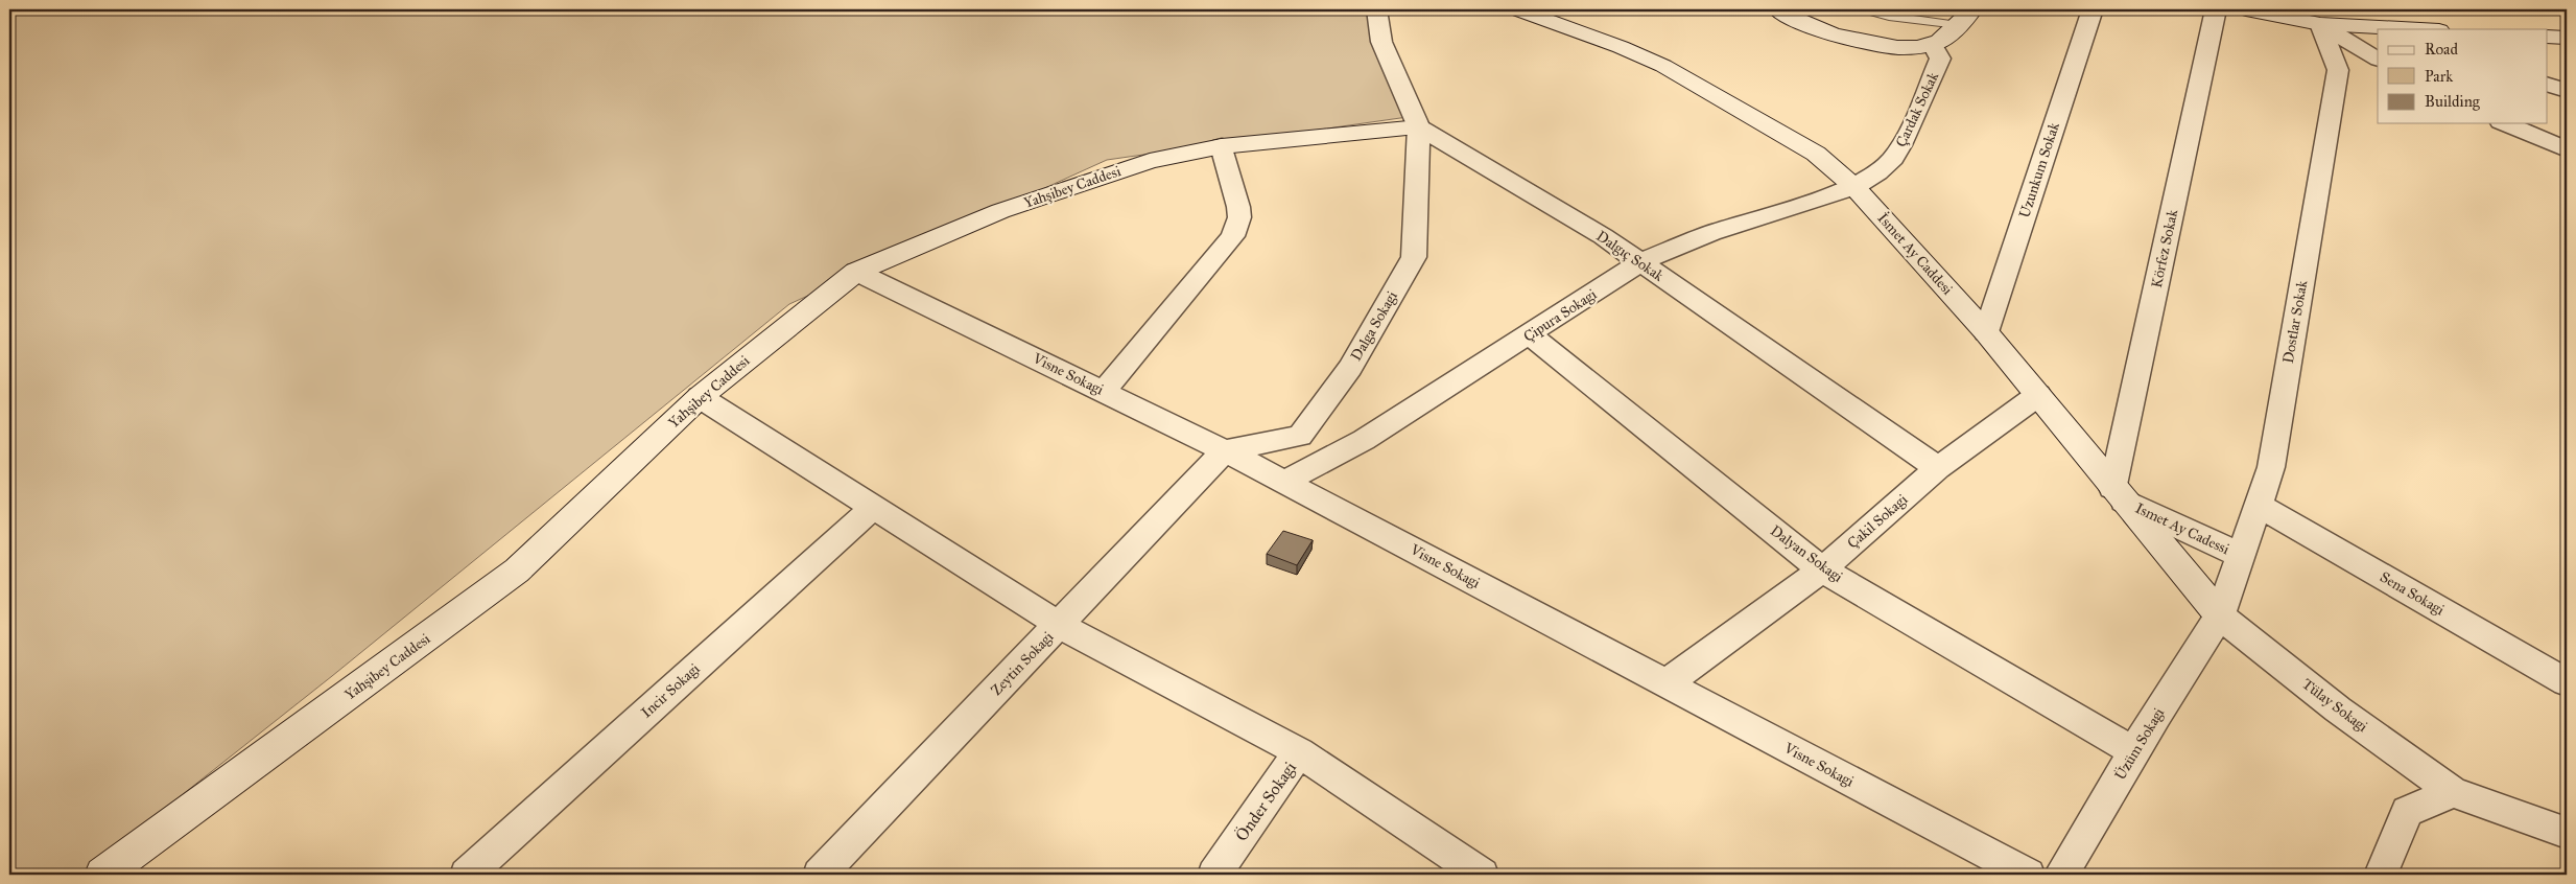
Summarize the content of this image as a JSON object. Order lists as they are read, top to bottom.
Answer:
{
  "streets": {
    "street": [
      "Çardak Sokak",
      "Uzunkum Sokak",
      "Yahşibey Caddesi",
      "Körfez Sokak",
      "İsmet Ay Caddesi",
      "Dalgıç Sokak",
      "Çipura Sokagi",
      "Dostlar Sokak",
      "Dalga Sokagi",
      "Visne Sokagi",
      "Çakil Sokagi",
      "Ismet Ay Cadessi",
      "Dalyan Sokagi",
      "Sena Sokagi",
      "Zeytin Sokagi",
      "Incir Sokagi",
      "Tülay Sokagi",
      "Üzüm Sokagi",
      "Önder Sokagi"
    ]
  },
  "crossings": [
    ["Çardak Sokak", "İsmet Ay Caddesi"],
    ["Çardak Sokak", "Çipura Sokagi"],
    ["Uzunkum Sokak", "İsmet Ay Caddesi"],
    ["Yahşibey Caddesi", "Dalgıç Sokak"],
    ["Yahşibey Caddesi", "Dalga Sokagi"],
    ["Yahşibey Caddesi", "Visne Sokagi"],
    ["Körfez Sokak", "İsmet Ay Caddesi"],
    ["Körfez Sokak", "Ismet Ay Cadessi"],
    ["İsmet Ay Caddesi", "Çipura Sokagi"],
    ["İsmet Ay Caddesi", "Dostlar Sokak"],
    ["İsmet Ay Caddesi", "Çakil Sokagi"],
    ["İsmet Ay Caddesi", "Ismet Ay Cadessi"],
    ["İsmet Ay Caddesi", "Tülay Sokagi"],
    ["İsmet Ay Caddesi", "Üzüm Sokagi"],
    ["Dalgıç Sokak", "Çipura Sokagi"],
    ["Dalgıç Sokak", "Dalga Sokagi"],
    ["Dalgıç Sokak", "Çakil Sokagi"],
    ["Çipura Sokagi", "Visne Sokagi"],
    ["Çipura Sokagi", "Dalyan Sokagi"],
    ["Dostlar Sokak", "Ismet Ay Cadessi"],
    ["Dostlar Sokak", "Sena Sokagi"],
    ["Dostlar Sokak", "Tülay Sokagi"],
    ["Dostlar Sokak", "Üzüm Sokagi"],
    ["Dalga Sokagi", "Visne Sokagi"],
    ["Dalga Sokagi", "Zeytin Sokagi"],
    ["Visne Sokagi", "Çakil Sokagi"],
    ["Visne Sokagi", "Zeytin Sokagi"],
    ["Çakil Sokagi", "Dalyan Sokagi"],
    ["Dalyan Sokagi", "Üzüm Sokagi"],
    ["Tülay Sokagi", "Üzüm Sokagi"]
  ],
  "legend": ["Road", "Park", "Building"]
}
